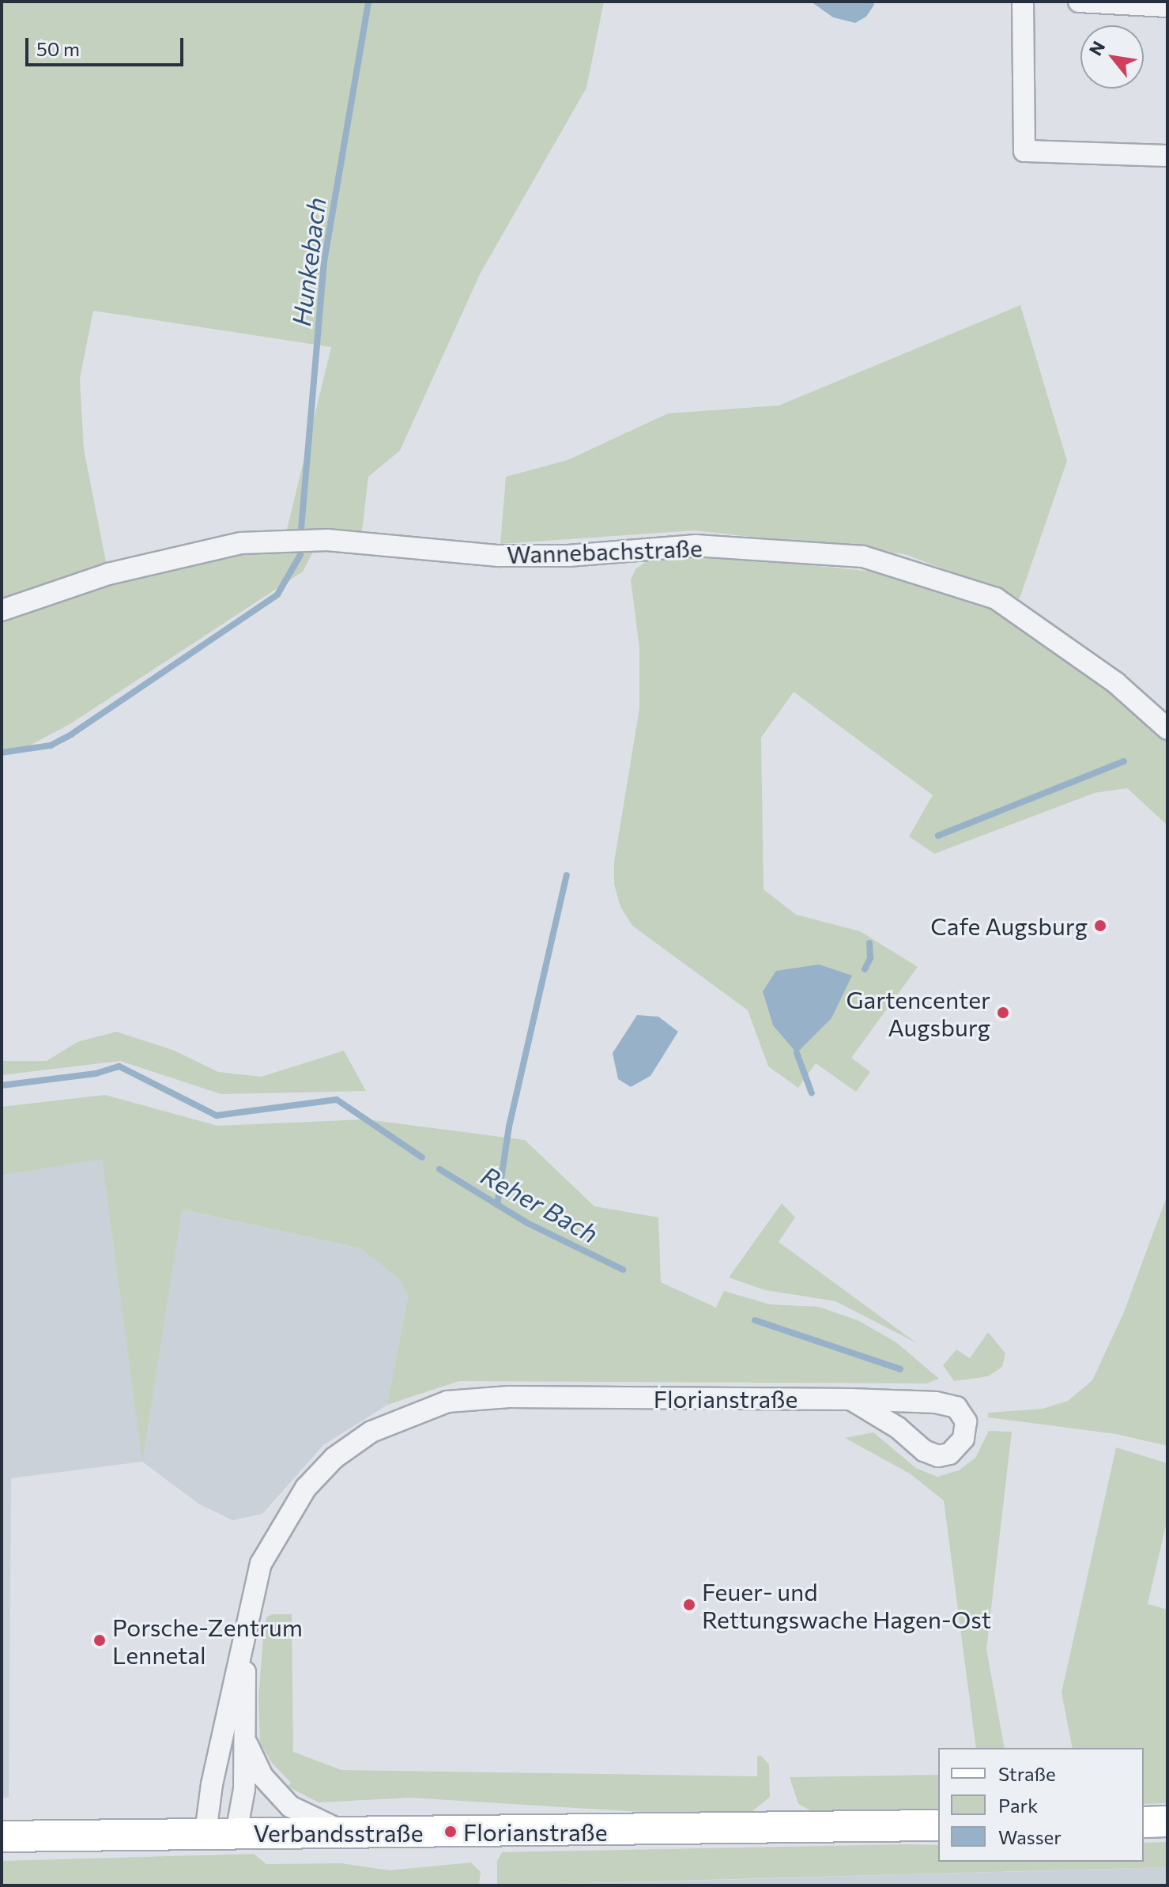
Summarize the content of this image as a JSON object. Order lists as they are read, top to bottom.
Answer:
{
  "streets": {
    "main road": ["Verbandsstraße"],
    "street": ["Wannebachstraße", "Florianstraße"]
  },
  "crossings": [
    ["Florianstraße", "Verbandsstraße"]
  ],
  "water": ["Hunkebach", "Reher Bach"],
  "places": [
    "Cafe Augsburg",
    "Gartencenter Augsburg",
    "Feuer- und Rettungswache Hagen-Ost",
    "Porsche-Zentrum Lennetal",
    "Florianstraße"
  ],
  "legend": ["Straße", "Park", "Wasser"],
  "scale_bar": "50 m",
  "north": "top left"
}
